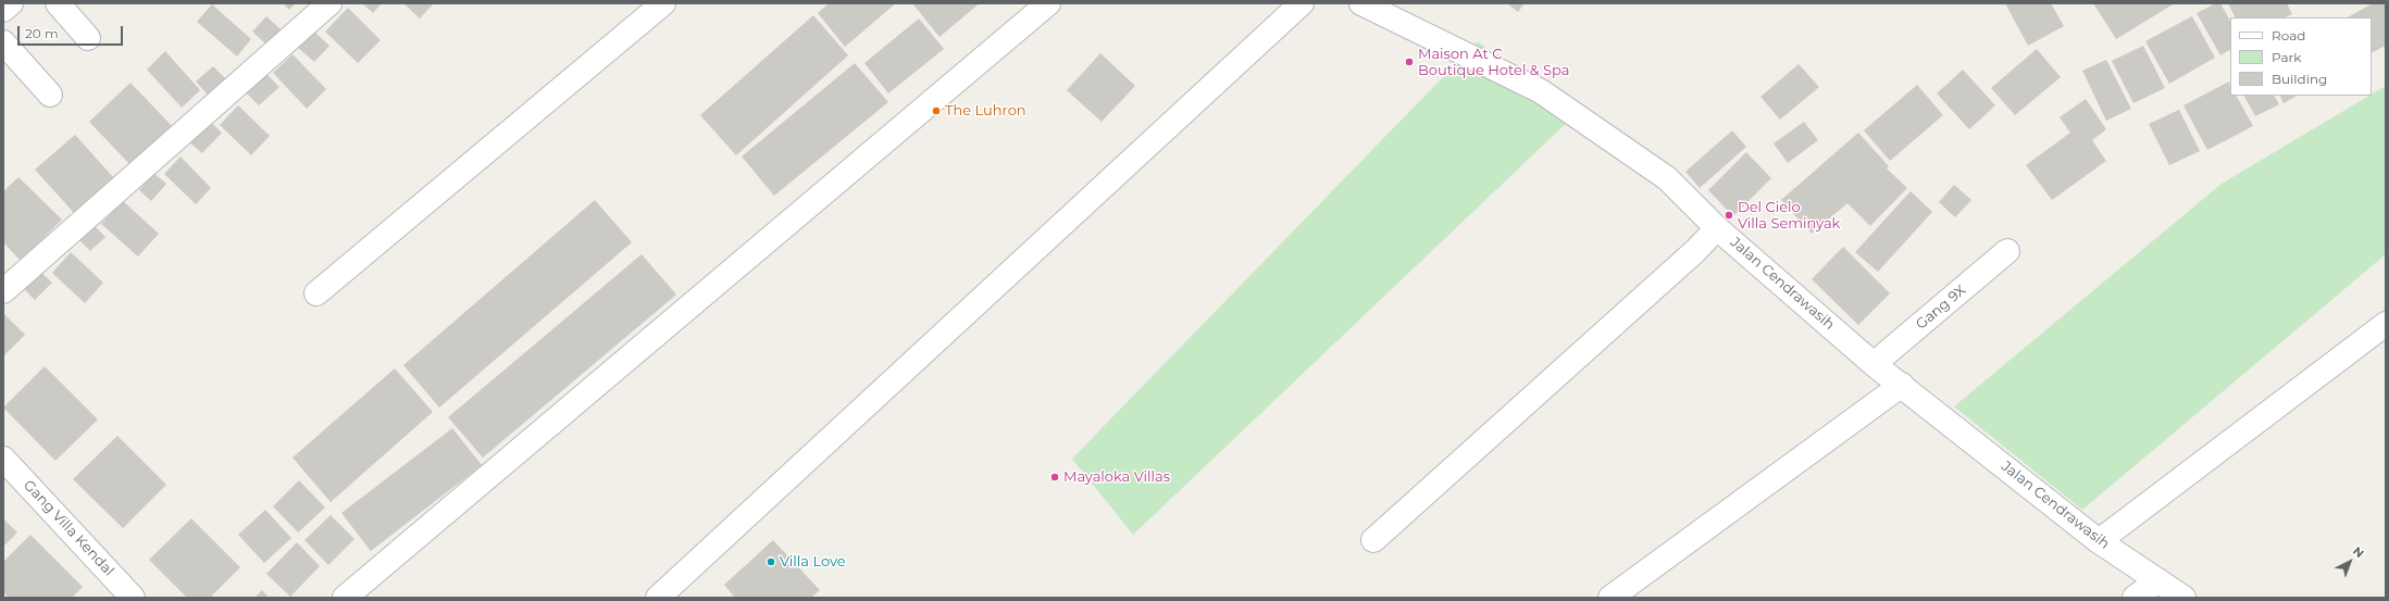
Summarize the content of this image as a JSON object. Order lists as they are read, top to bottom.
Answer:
{
  "streets": {
    "street": ["Jalan Cendrawasih", "Gang 9X", "Gang Villa Kendal"]
  },
  "crossings": [
    ["Jalan Cendrawasih", "Gang 9X"]
  ],
  "places": [
    "Maison At C Boutique Hotel & Spa",
    "The Luhron",
    "Del Cielo Villa Seminyak",
    "Mayaloka Villas",
    "Villa Love"
  ],
  "legend": ["Road", "Park", "Building"],
  "scale_bar": "20 m",
  "north": "top right"
}
